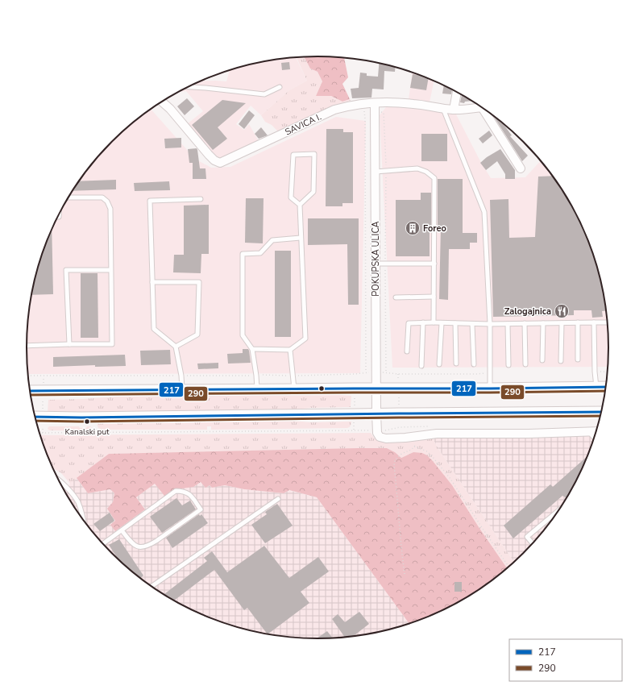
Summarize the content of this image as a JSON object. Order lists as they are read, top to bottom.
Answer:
{
  "streets": {
    "street": ["SAVICA I.", "POKUPSKA ULICA"]
  },
  "crossings": [
    ["SAVICA I.", "POKUPSKA ULICA"]
  ],
  "places": {
    "building": ["Foreo"],
    "restaurant": ["Zalogajnica"],
    "other": ["Kanalski put"]
  },
  "lines": ["transit line 217", "transit line 290"],
  "legend": ["217", "290"]
}
